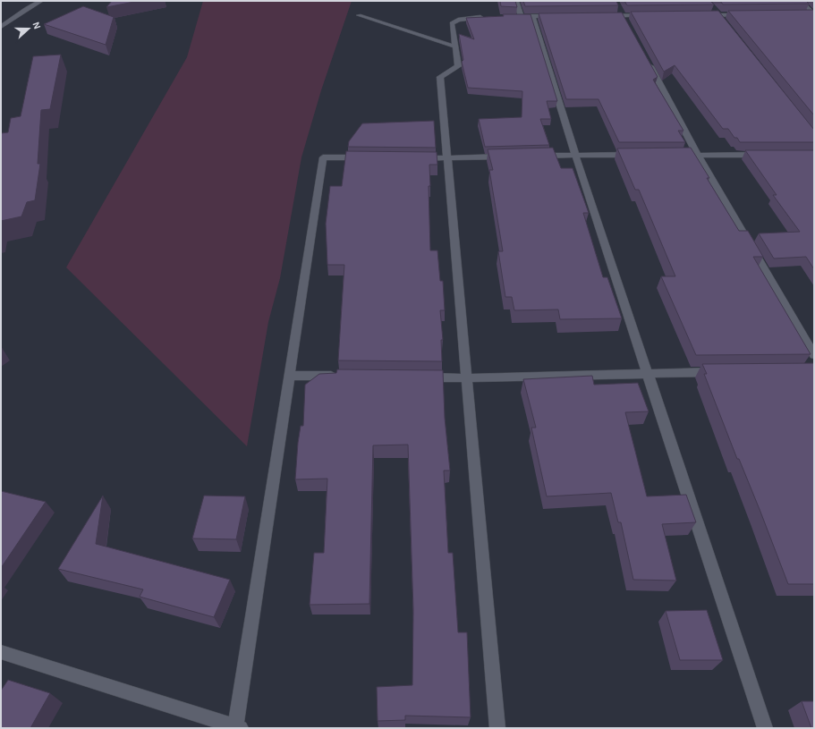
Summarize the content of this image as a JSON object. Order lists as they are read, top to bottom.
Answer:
{
  "north": "right"
}
